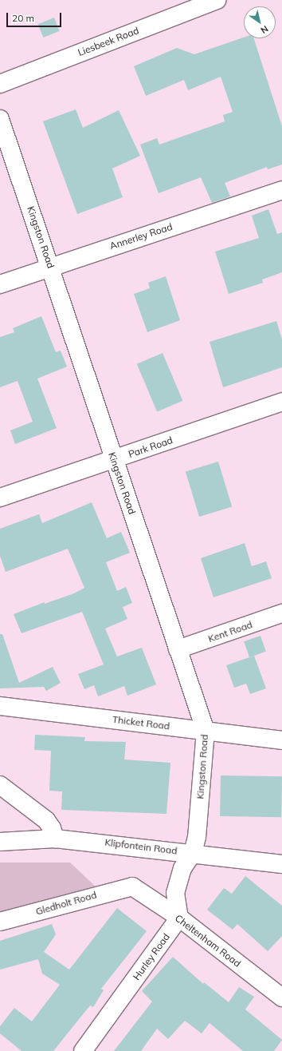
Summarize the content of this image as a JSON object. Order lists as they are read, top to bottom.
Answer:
{
  "streets": {
    "street": [
      "Liesbeek Road",
      "Annerley Road",
      "Kingston Road",
      "Park Road",
      "Kent Road",
      "Thicket Road",
      "Klipfontein Road",
      "Gledholt Road",
      "Cheltenham Road",
      "Hurley Road"
    ]
  },
  "crossings": [
    ["Annerley Road", "Kingston Road"],
    ["Kingston Road", "Park Road"],
    ["Kingston Road", "Kent Road"],
    ["Kingston Road", "Thicket Road"],
    ["Kingston Road", "Klipfontein Road"],
    ["Gledholt Road", "Cheltenham Road"],
    ["Cheltenham Road", "Hurley Road"]
  ],
  "scale_bar": "20 m",
  "north": "bottom right"
}
